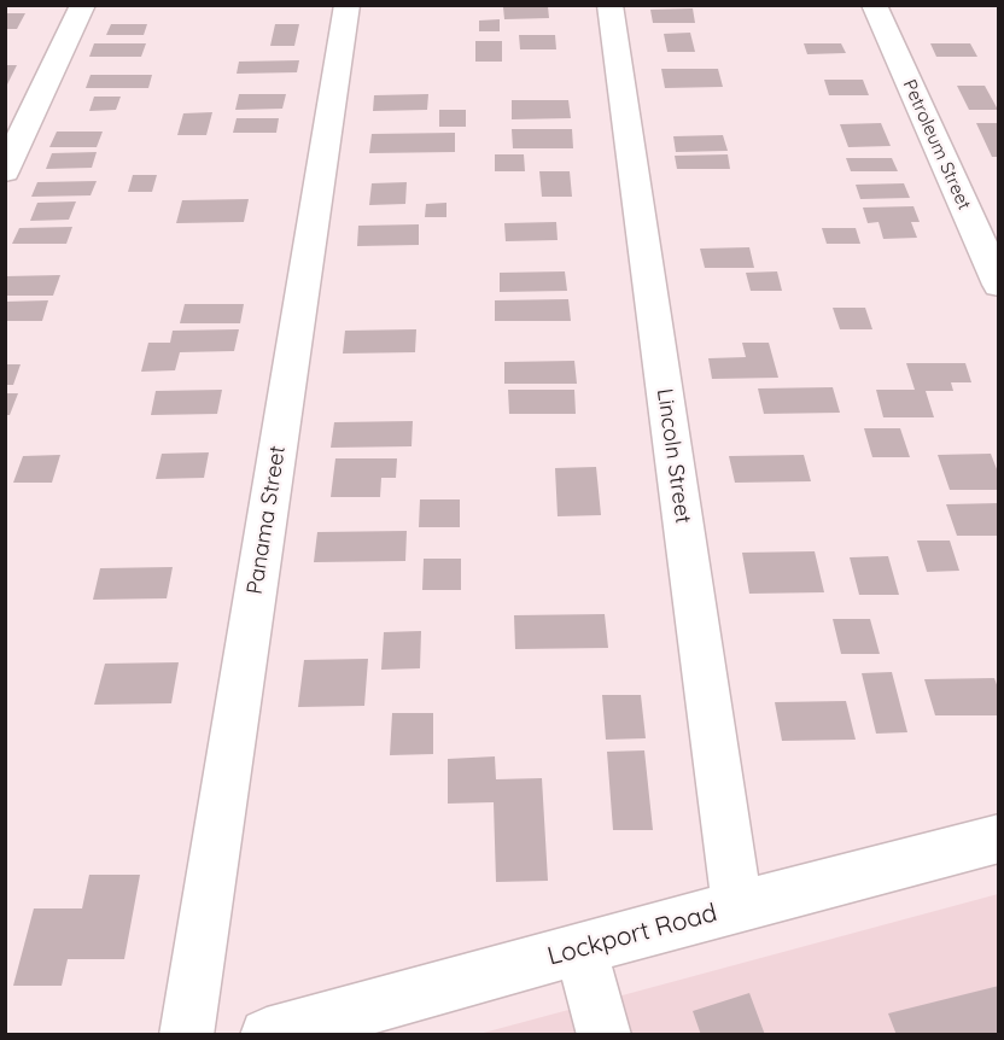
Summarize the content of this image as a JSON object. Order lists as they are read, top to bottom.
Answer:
{
  "streets": {
    "street": [
      "Petroleum Street",
      "Lincoln Street",
      "Panama Street",
      "Lockport Road"
    ]
  },
  "crossings": [
    ["Lincoln Street", "Lockport Road"]
  ]
}
